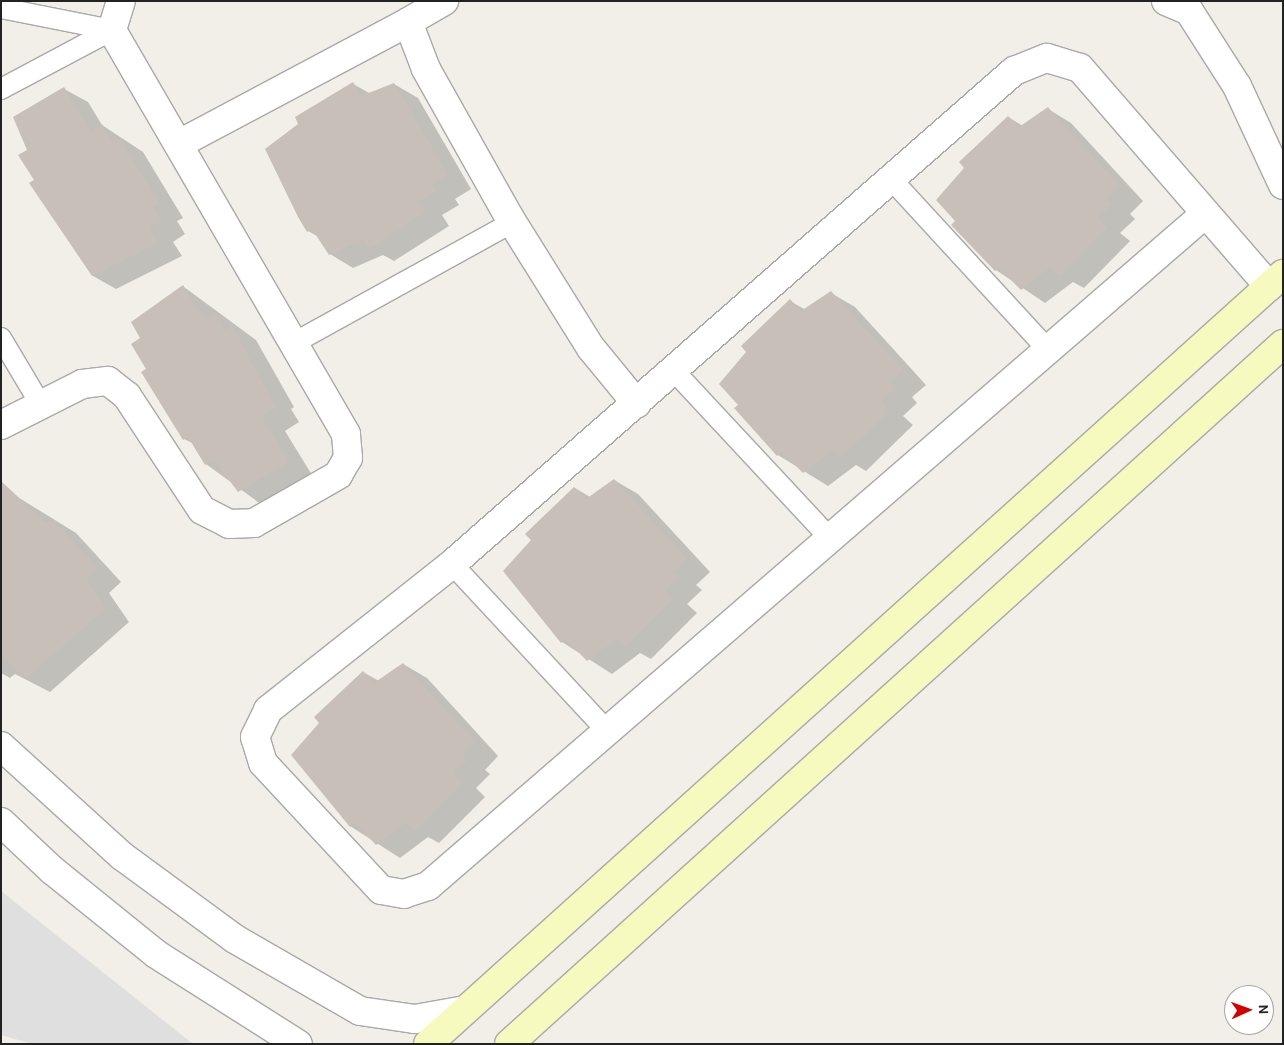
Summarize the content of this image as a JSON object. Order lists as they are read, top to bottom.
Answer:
{
  "north": "right"
}
